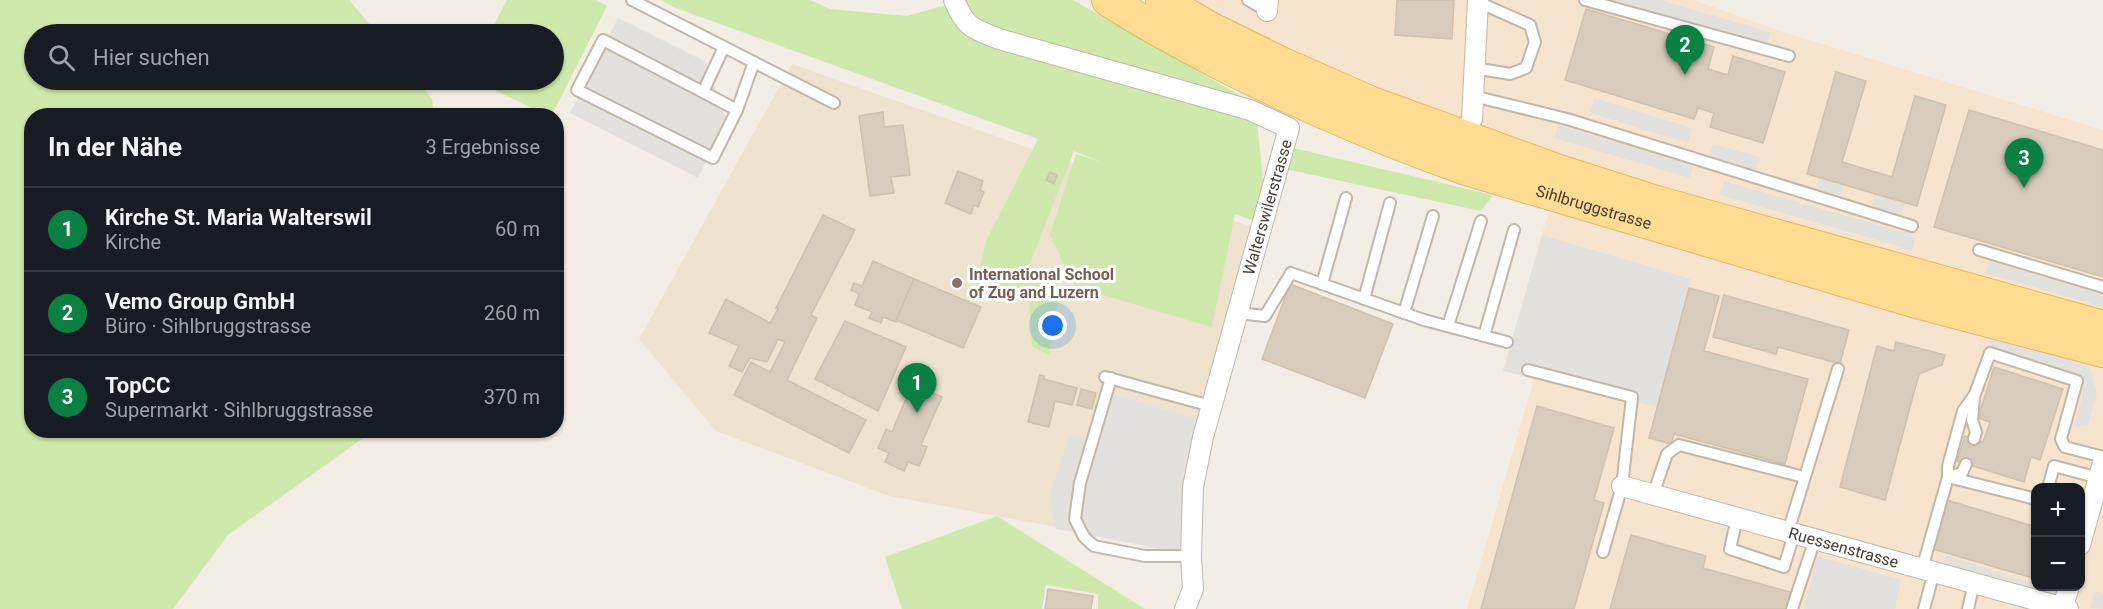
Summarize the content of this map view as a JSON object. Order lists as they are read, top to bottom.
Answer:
{
  "streets": {
    "main road": ["Sihlbruggstrasse"],
    "street": ["Walterswilerstrasse", "Ruessenstrasse"]
  },
  "places": ["International School of Zug and Luzern"],
  "page": {
    "search": "Hier suchen",
    "pins": ["2", "3", "1"],
    "heading": ["In der Nähe", "3 Ergebnisse"],
    "list": [
      {
        "mark": "1",
        "name": "Kirche St. Maria Walterswil",
        "note": "Kirche",
        "value": "60 m"
      },
      {
        "mark": "2",
        "name": "Vemo Group GmbH",
        "note": "Büro · Sihlbruggstrasse",
        "value": "260 m"
      },
      {
        "mark": "3",
        "name": "TopCC",
        "note": "Supermarkt · Sihlbruggstrasse",
        "value": "370 m"
      }
    ],
    "map_buttons": ["+", "−"]
  }
}
